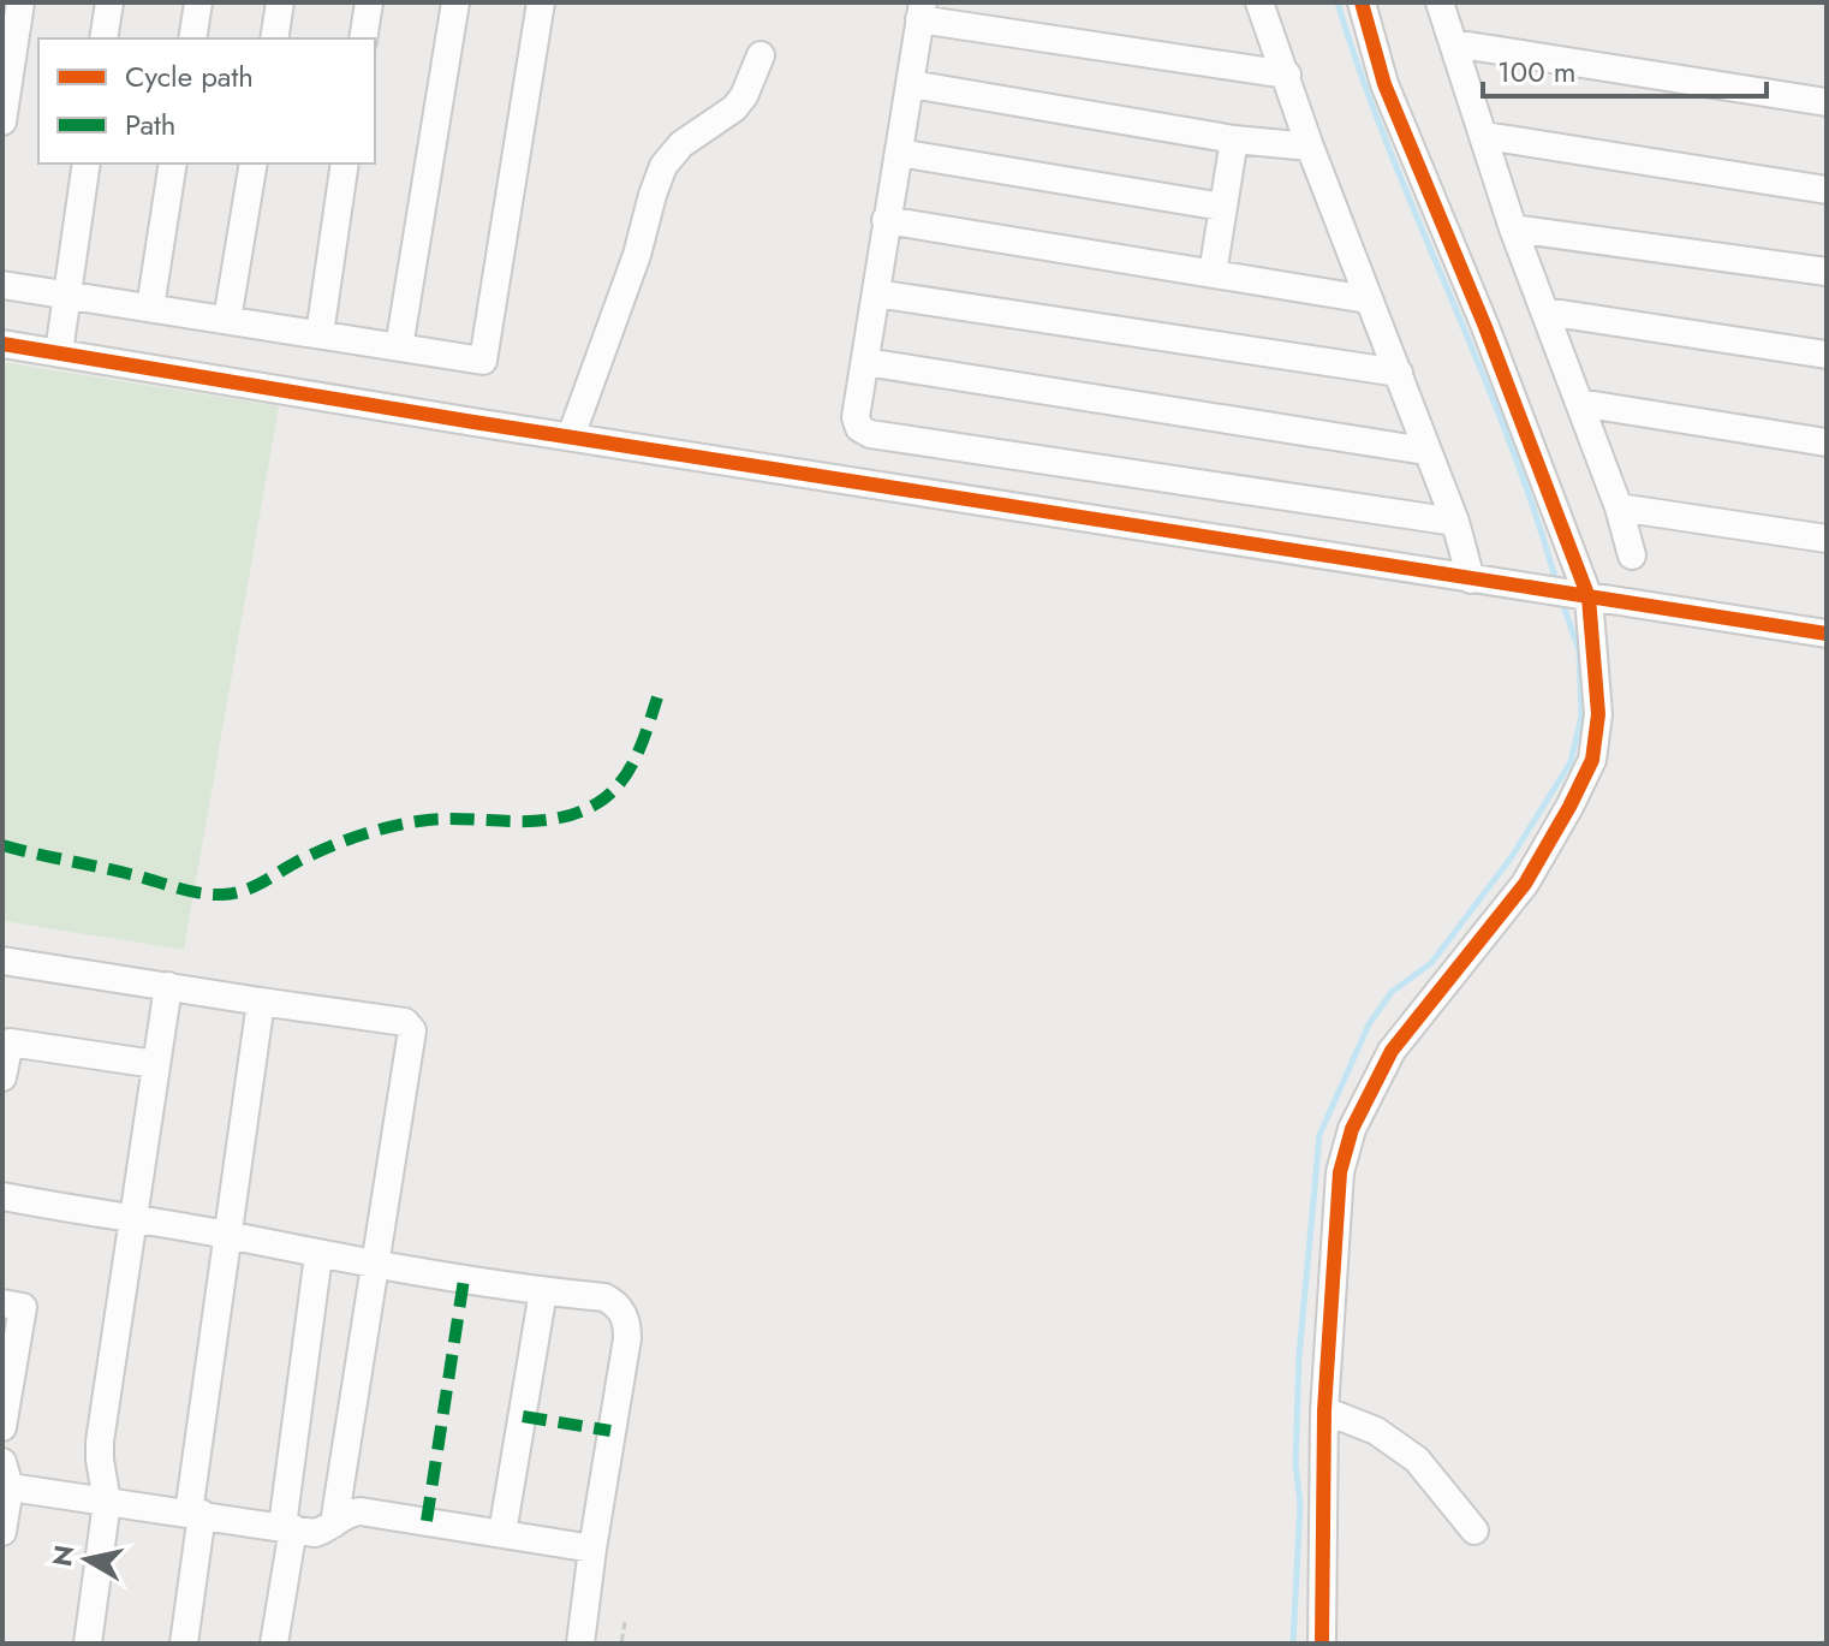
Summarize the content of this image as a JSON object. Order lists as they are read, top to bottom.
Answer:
{
  "legend": ["Cycle path", "Path"],
  "scale_bar": "100 m",
  "north": "left"
}
